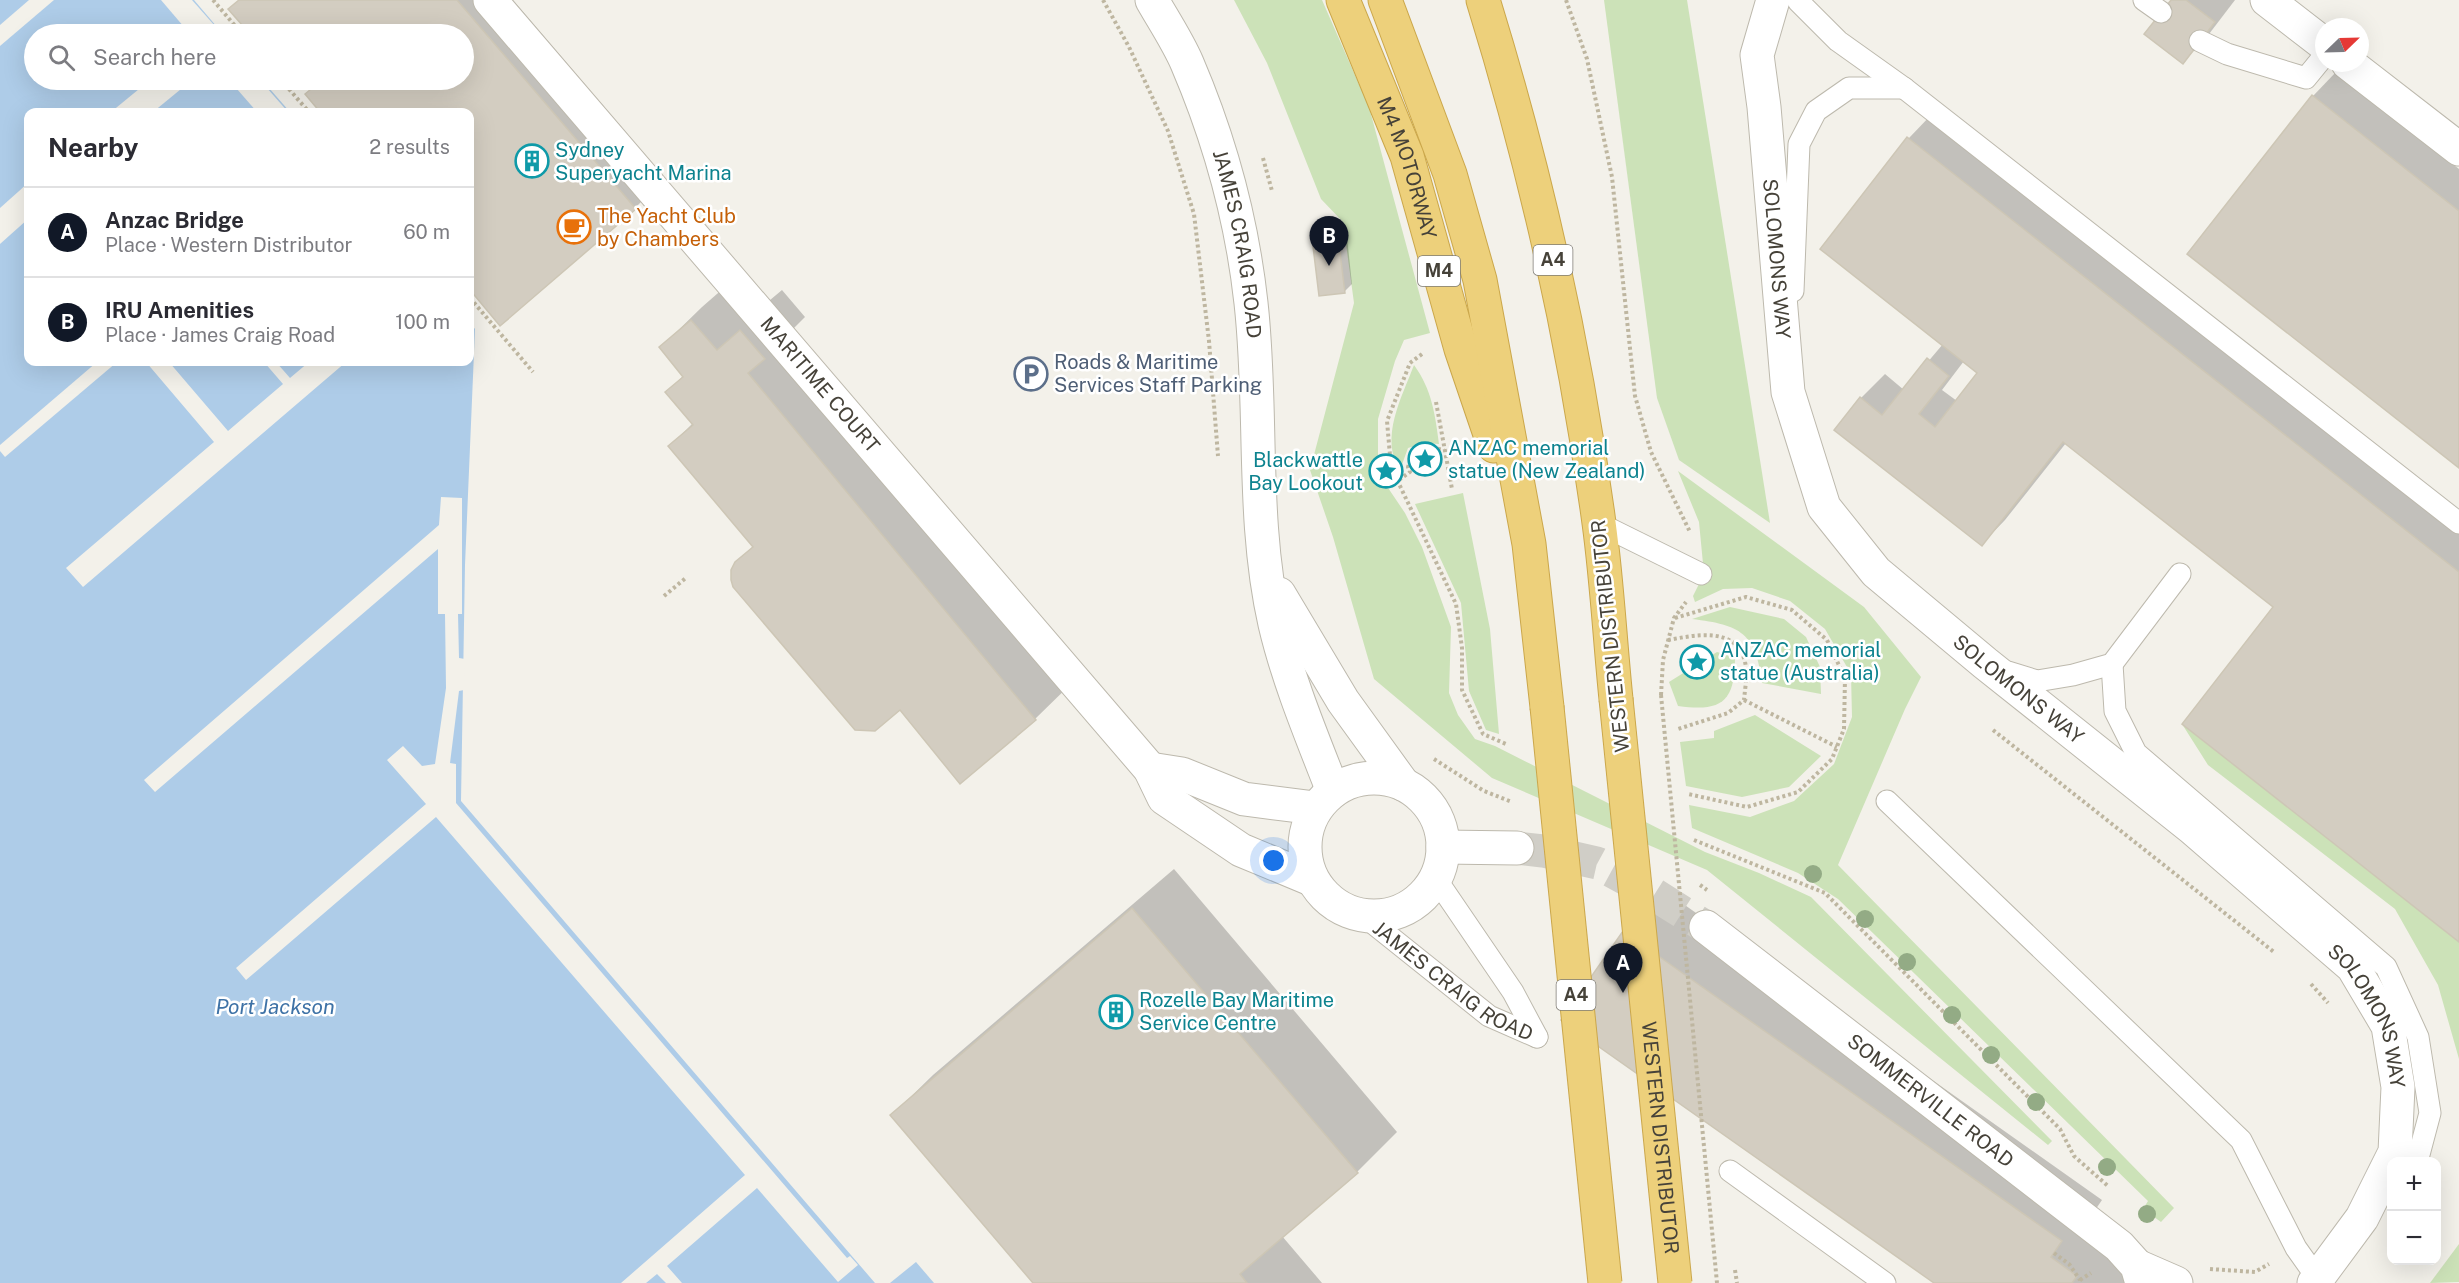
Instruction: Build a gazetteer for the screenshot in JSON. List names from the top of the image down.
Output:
{
  "streets": {
    "highway": [
      "M4 MOTORWAY",
      "A4",
      "M4",
      "WESTERN DISTRIBUTOR"
    ],
    "street": [
      "JAMES CRAIG ROAD",
      "SOLOMONS WAY",
      "MARITIME COURT",
      "SOMMERVILLE ROAD"
    ]
  },
  "crossings": [
    ["M4 MOTORWAY", "A4"],
    ["JAMES CRAIG ROAD", "MARITIME COURT"]
  ],
  "water": ["Port Jackson"],
  "places": {
    "building": ["Sydney Superyacht Marina", "Rozelle Bay Maritime Service Centre"],
    "cafe": ["The Yacht Club by Chambers"],
    "parking": ["Roads & Maritime Services Staff Parking"],
    "place": ["ANZAC memorial statue (New Zealand)", "Blackwattle Bay Lookout", "ANZAC memorial statue (Australia)"]
  },
  "north": "top right",
  "page": {
    "search": "Search here",
    "heading": ["Nearby", "2 results"],
    "list": [
      {
        "mark": "A",
        "name": "Anzac Bridge",
        "note": "Place · Western Distributor",
        "value": "60 m"
      },
      {
        "mark": "B",
        "name": "IRU Amenities",
        "note": "Place · James Craig Road",
        "value": "100 m"
      }
    ],
    "pins": ["B", "A"],
    "map_buttons": ["+", "−"]
  }
}
